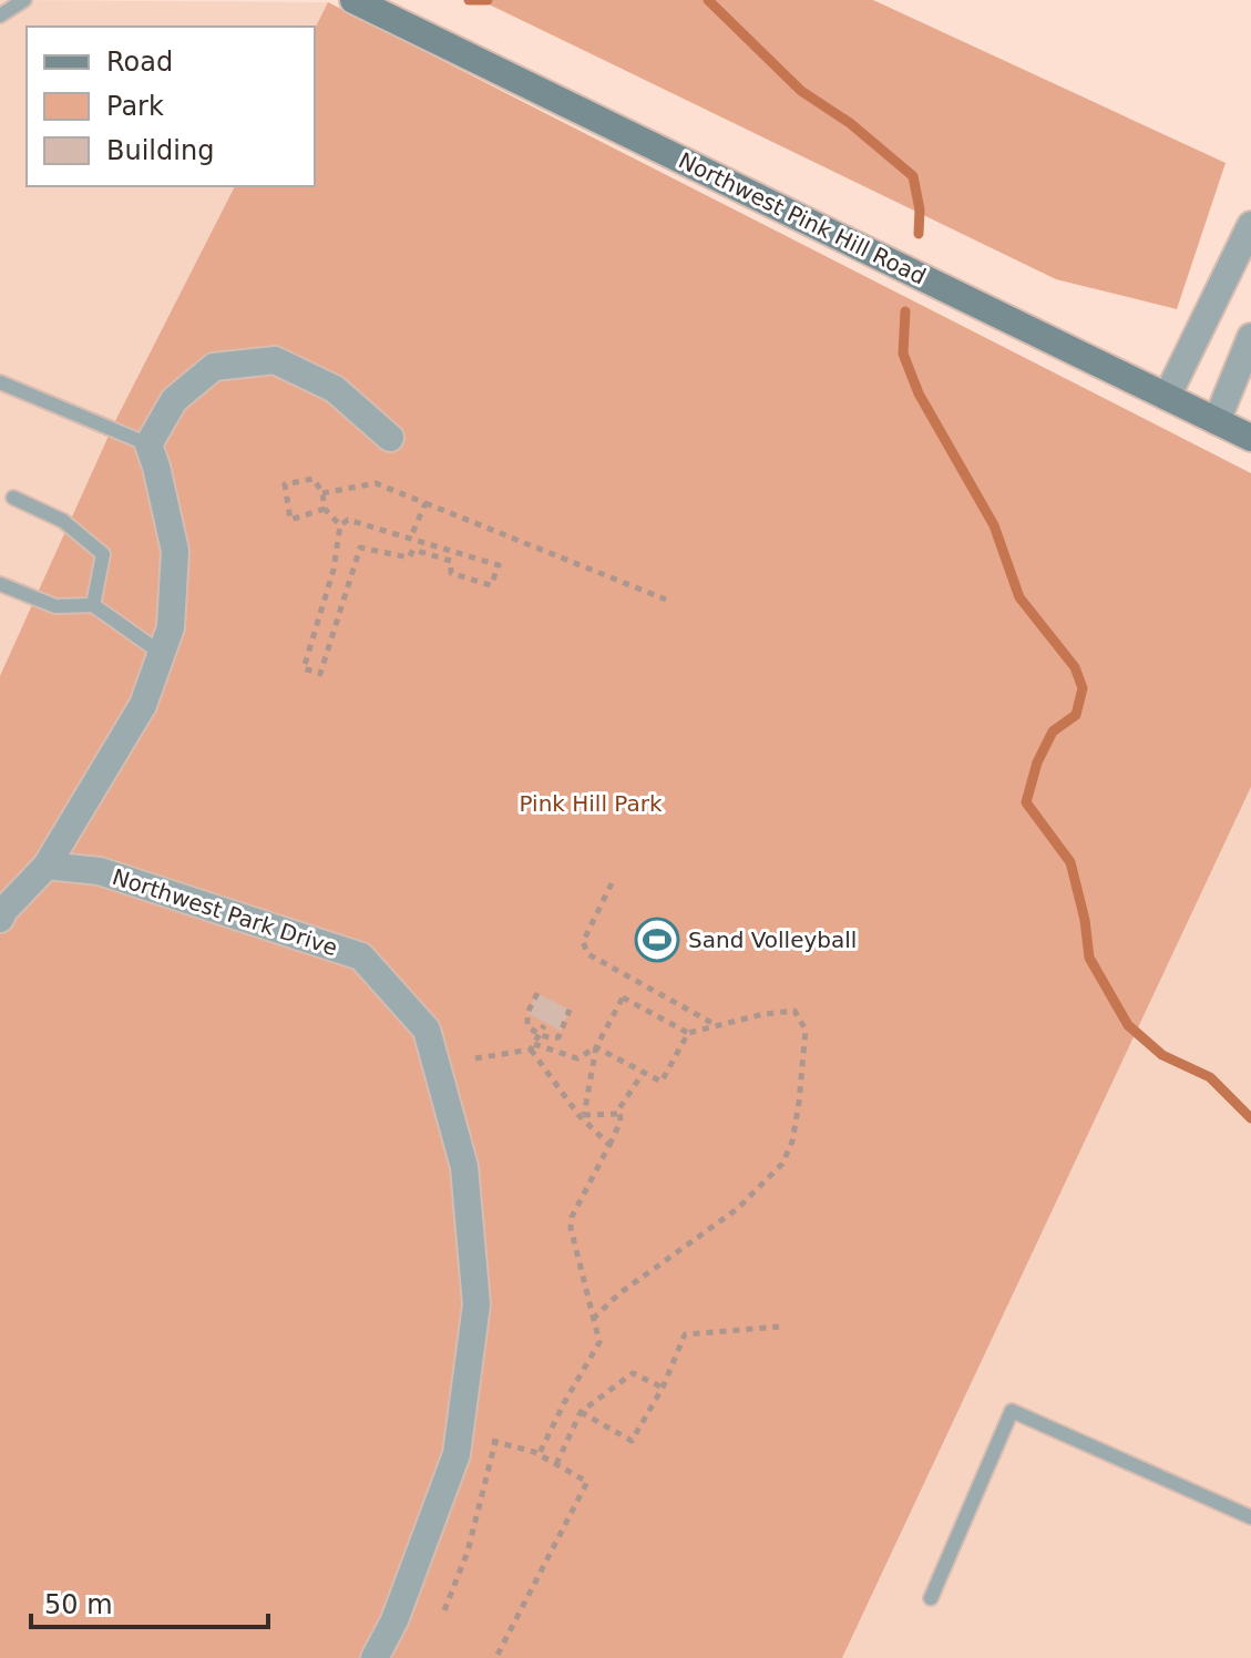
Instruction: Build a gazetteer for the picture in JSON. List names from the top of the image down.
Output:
{
  "streets": {
    "main road": ["Northwest Pink Hill Road"],
    "street": ["Northwest Park Drive"]
  },
  "parks": ["Pink Hill Park"],
  "places": {
    "sports": ["Sand Volleyball"]
  },
  "legend": ["Road", "Park", "Building"],
  "scale_bar": "50 m"
}
